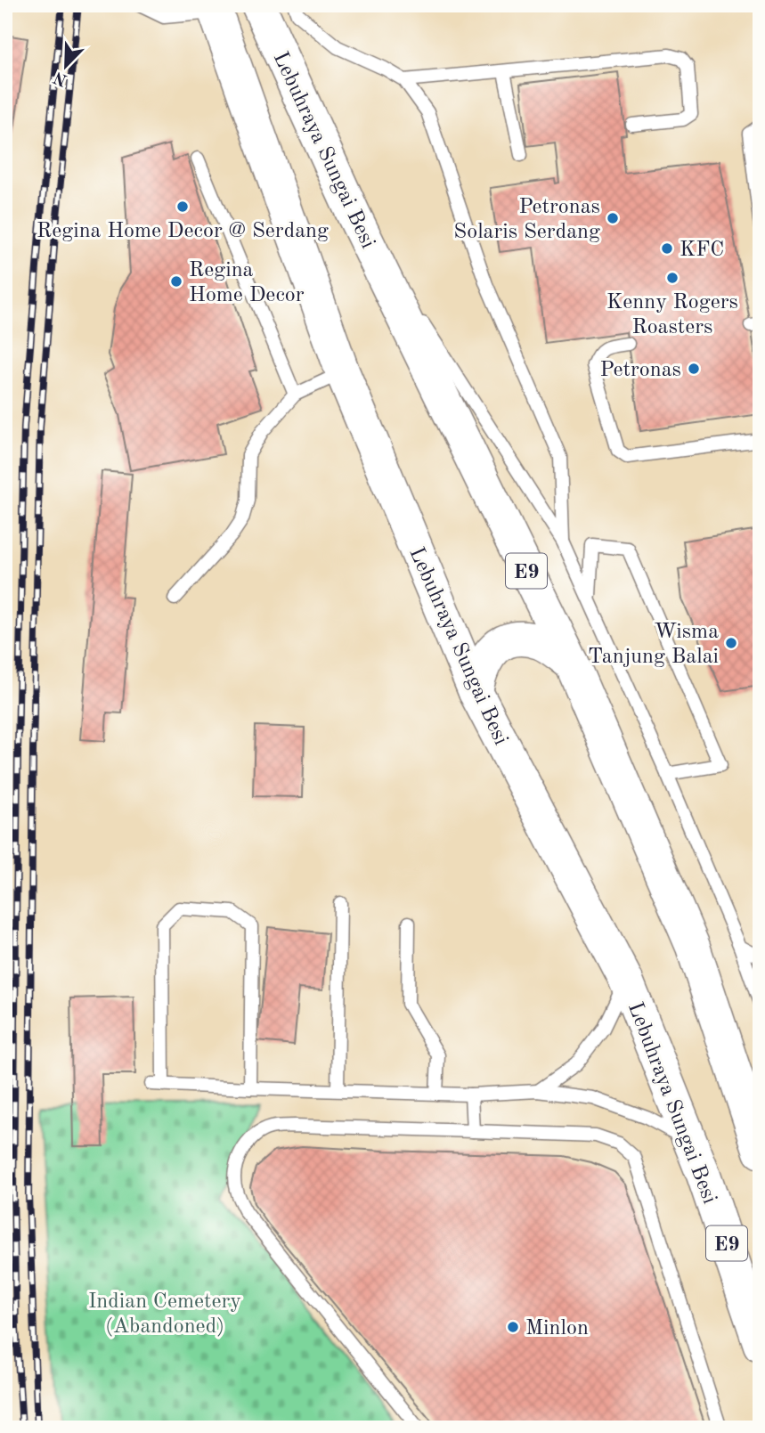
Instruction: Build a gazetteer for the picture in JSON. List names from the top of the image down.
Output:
{
  "streets": {
    "highway": ["Lebuhraya Sungai Besi", "E9"]
  },
  "parks": ["Indian Cemetery (Abandoned)"],
  "places": [
    "Regina Home Decor @ Serdang",
    "Petronas Solaris Serdang",
    "KFC",
    "Kenny Rogers Roasters",
    "Regina Home Decor",
    "Petronas",
    "Wisma Tanjung Balai",
    "Minlon"
  ],
  "north": "bottom left"
}
